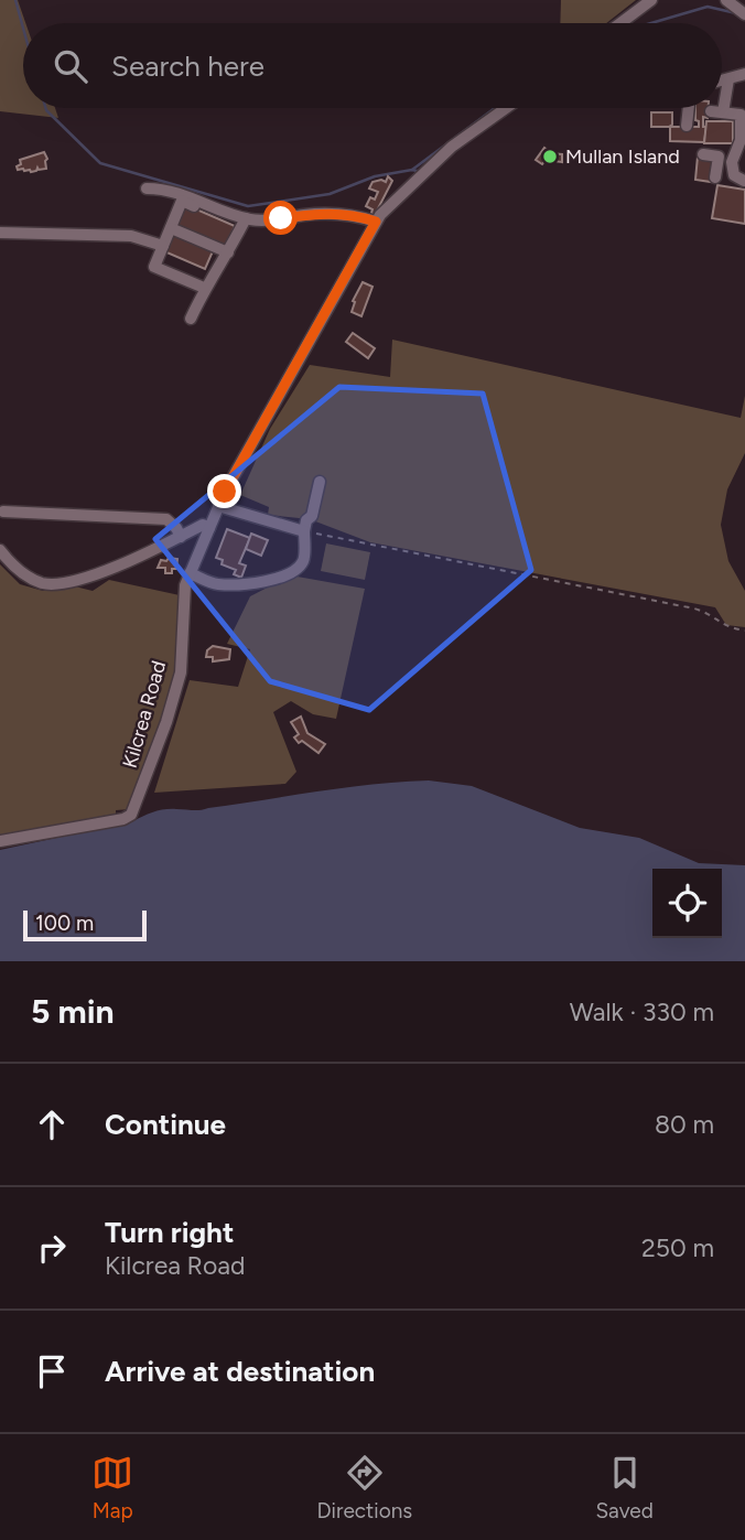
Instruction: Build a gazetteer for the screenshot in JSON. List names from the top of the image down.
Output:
{
  "streets": {
    "street": ["Kilcrea Road"]
  },
  "places": ["Mullan Island"],
  "scale_bar": "100 m",
  "page": {
    "search": "Search here",
    "scale": "100 m",
    "heading": ["5 min", "Walk · 330 m"],
    "list": [
      ["Continue", "80 m"],
      ["Turn right", "Kilcrea Road", "250 m"],
      "Arrive at destination"
    ],
    "nav": ["Map", "Directions", "Saved"]
  }
}
